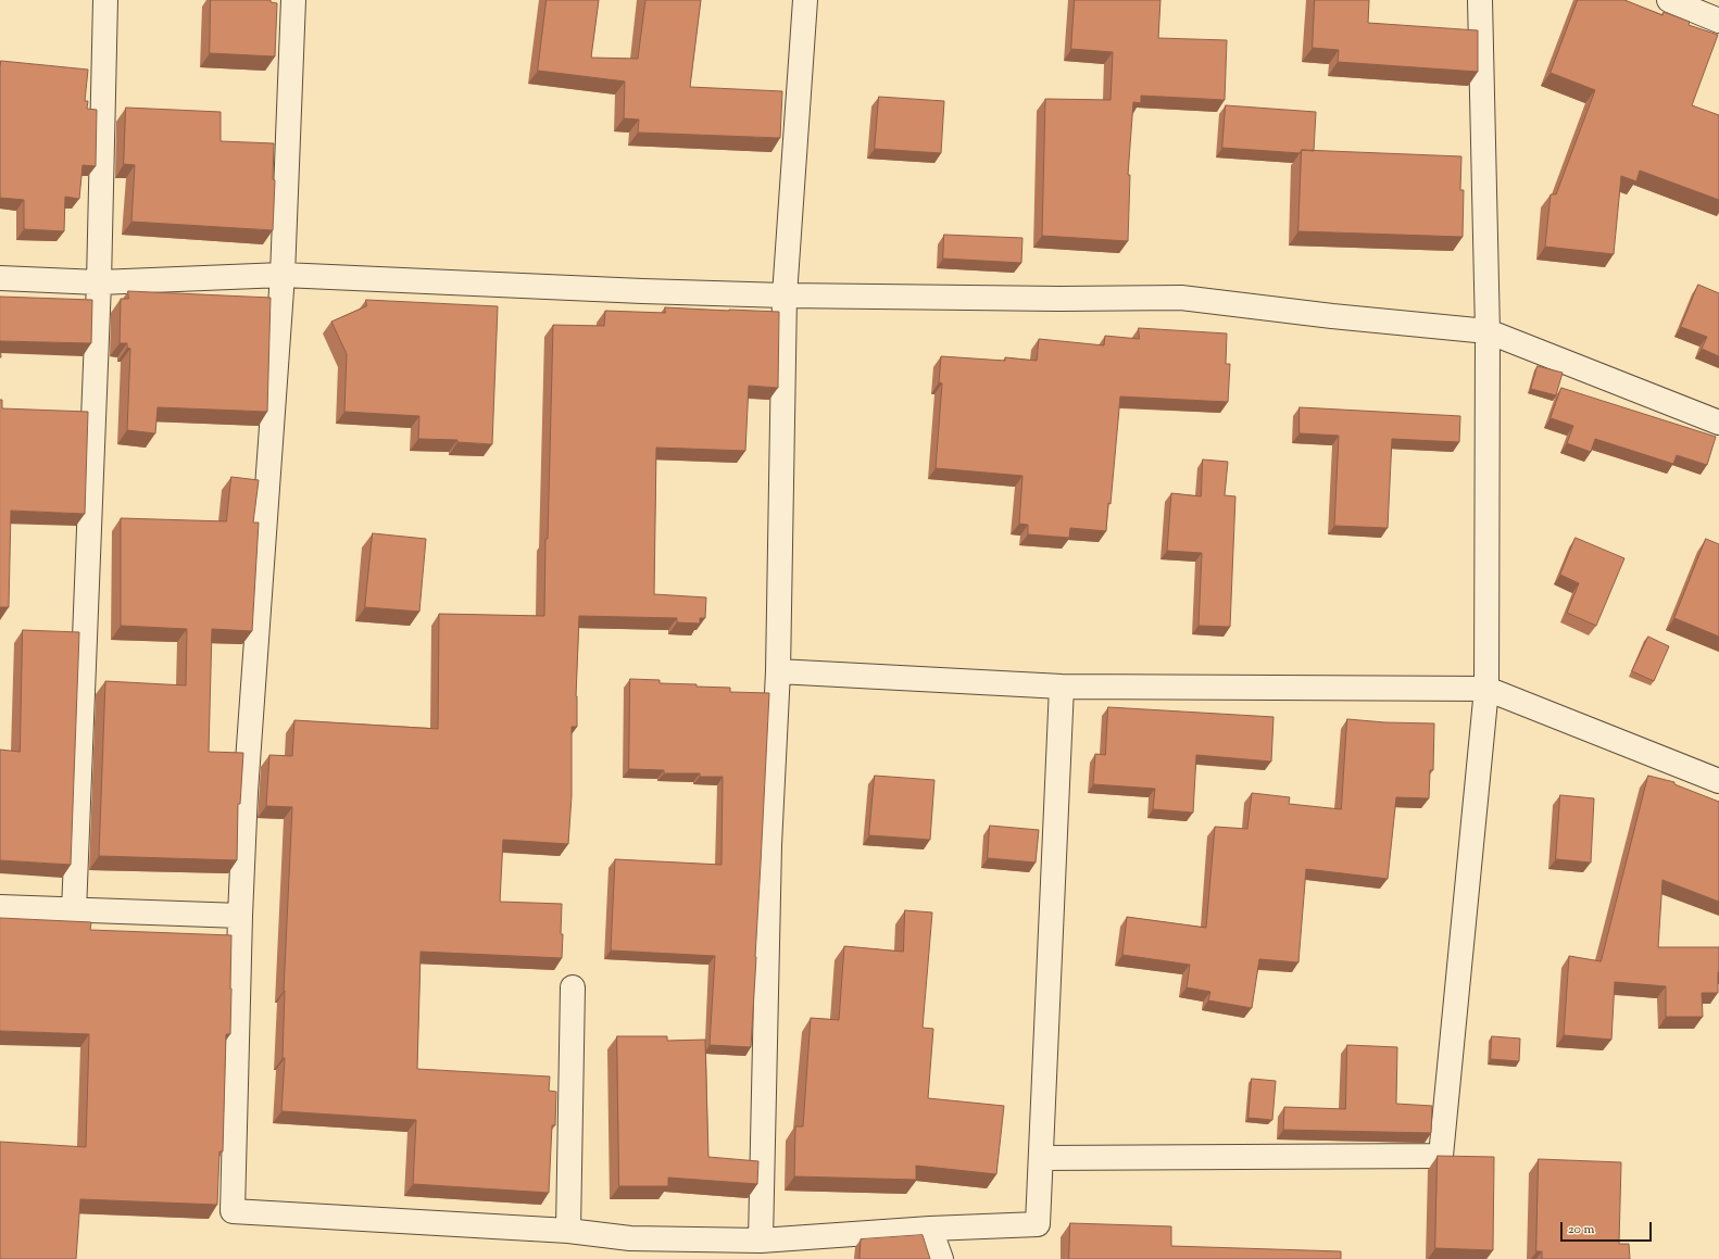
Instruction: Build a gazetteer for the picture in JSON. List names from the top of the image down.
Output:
{
  "scale_bar": "20 m"
}
